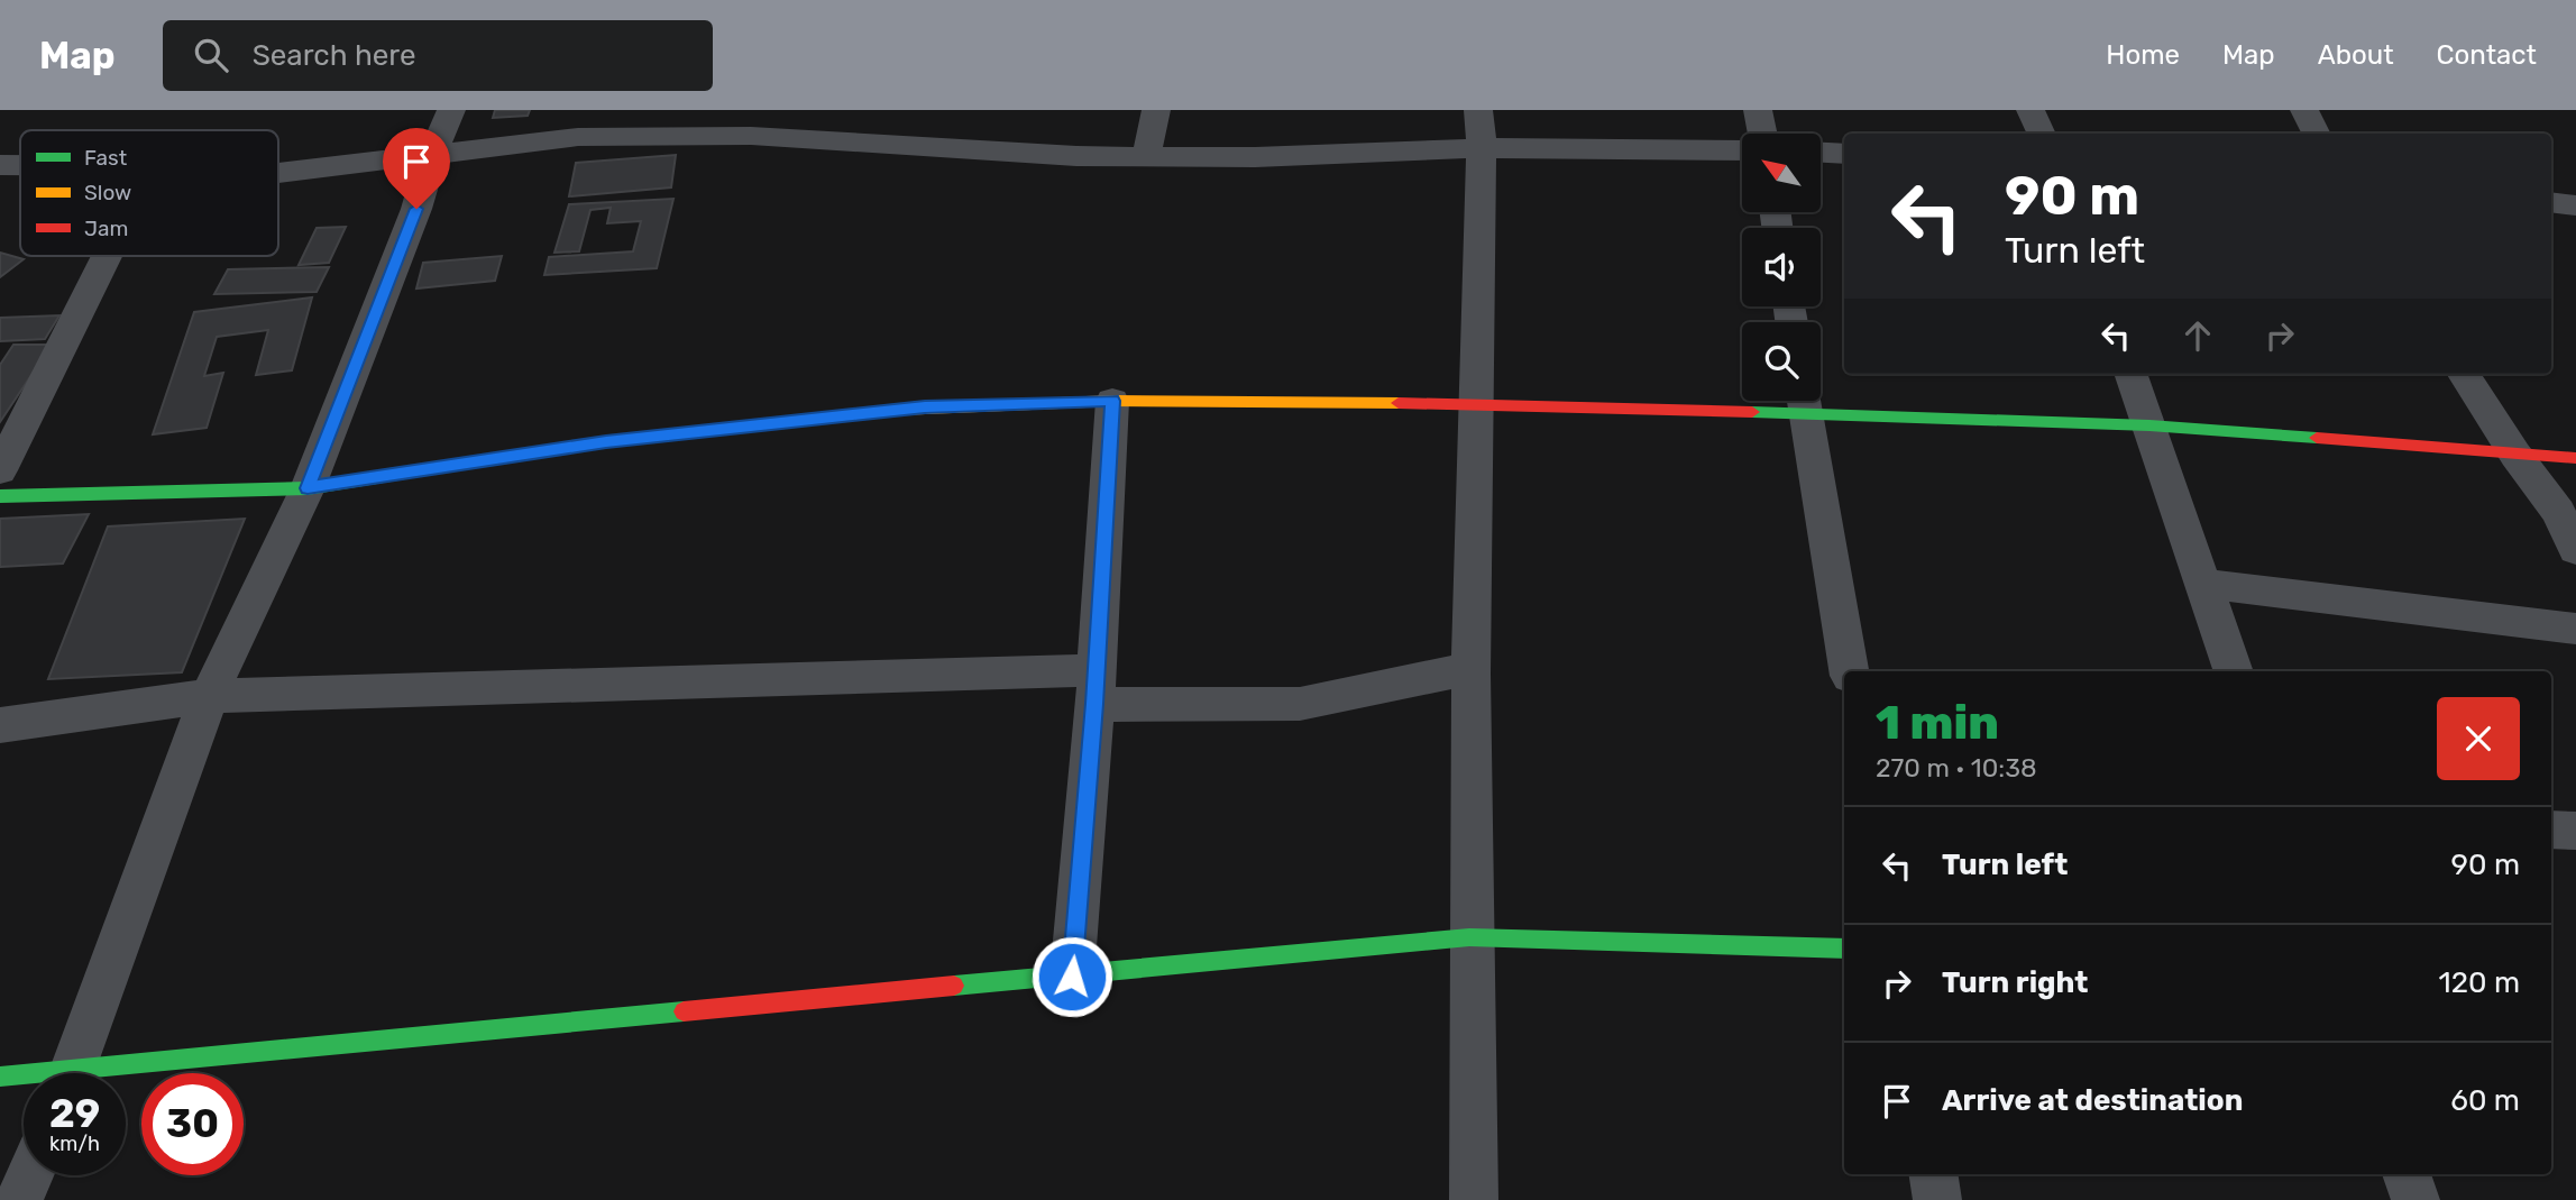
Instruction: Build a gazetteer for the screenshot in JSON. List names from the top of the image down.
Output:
{
  "legend": ["Fast", "Slow", "Jam"],
  "north": "top left",
  "page": {
    "header": "Map",
    "search": "Search here",
    "nav": [
      "Home",
      "Map",
      "About",
      "Contact"
    ],
    "turn": ["90 m", "Turn left"],
    "heading": ["1 min", "270 m · 10:38"],
    "list": [
      {
        "name": "Turn left",
        "value": "90 m"
      },
      {
        "name": "Turn right",
        "value": "120 m"
      },
      {
        "name": "Arrive at destination",
        "value": "60 m"
      }
    ],
    "speed": "29 km/h",
    "limit": "30"
  }
}
